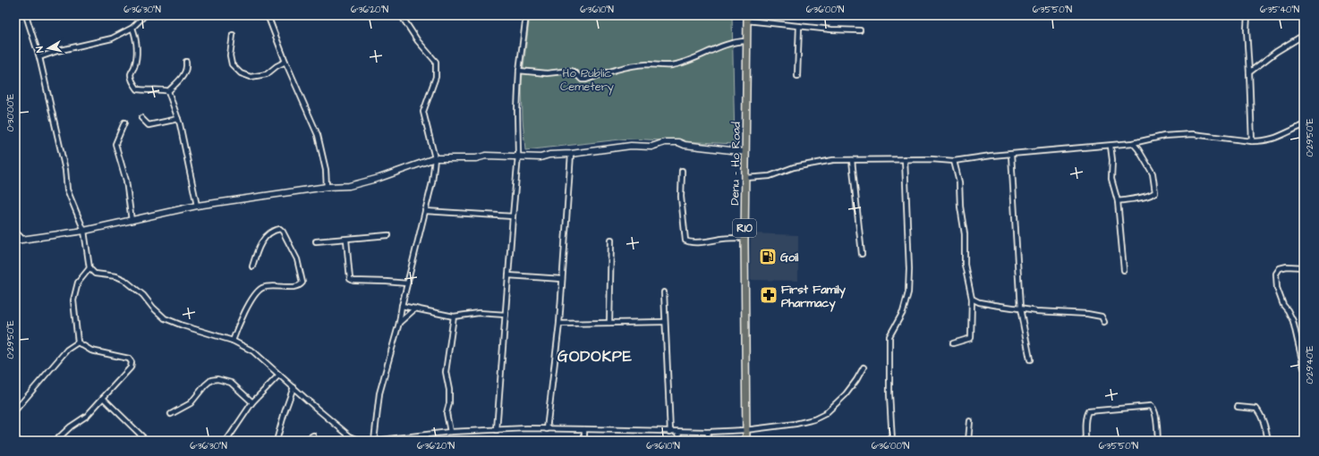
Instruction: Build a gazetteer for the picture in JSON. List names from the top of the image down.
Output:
{
  "streets": {
    "main road": ["Denu - Ho Road", "R10"]
  },
  "districts": ["GODOKPE"],
  "parks": ["Ho Public Cemetery"],
  "places": {
    "fuel station": ["Goil"],
    "pharmacy": ["First Family Pharmacy"]
  },
  "north": "left",
  "coordinates": [
    "6°36'30\"N",
    "6°36'20\"N",
    "6°36'10\"N",
    "6°36'00\"N",
    "6°35'50\"N",
    "6°35'40\"N",
    "0°30'00\"E",
    "0°29'50\"E",
    "0°29'40\"E"
  ]
}
